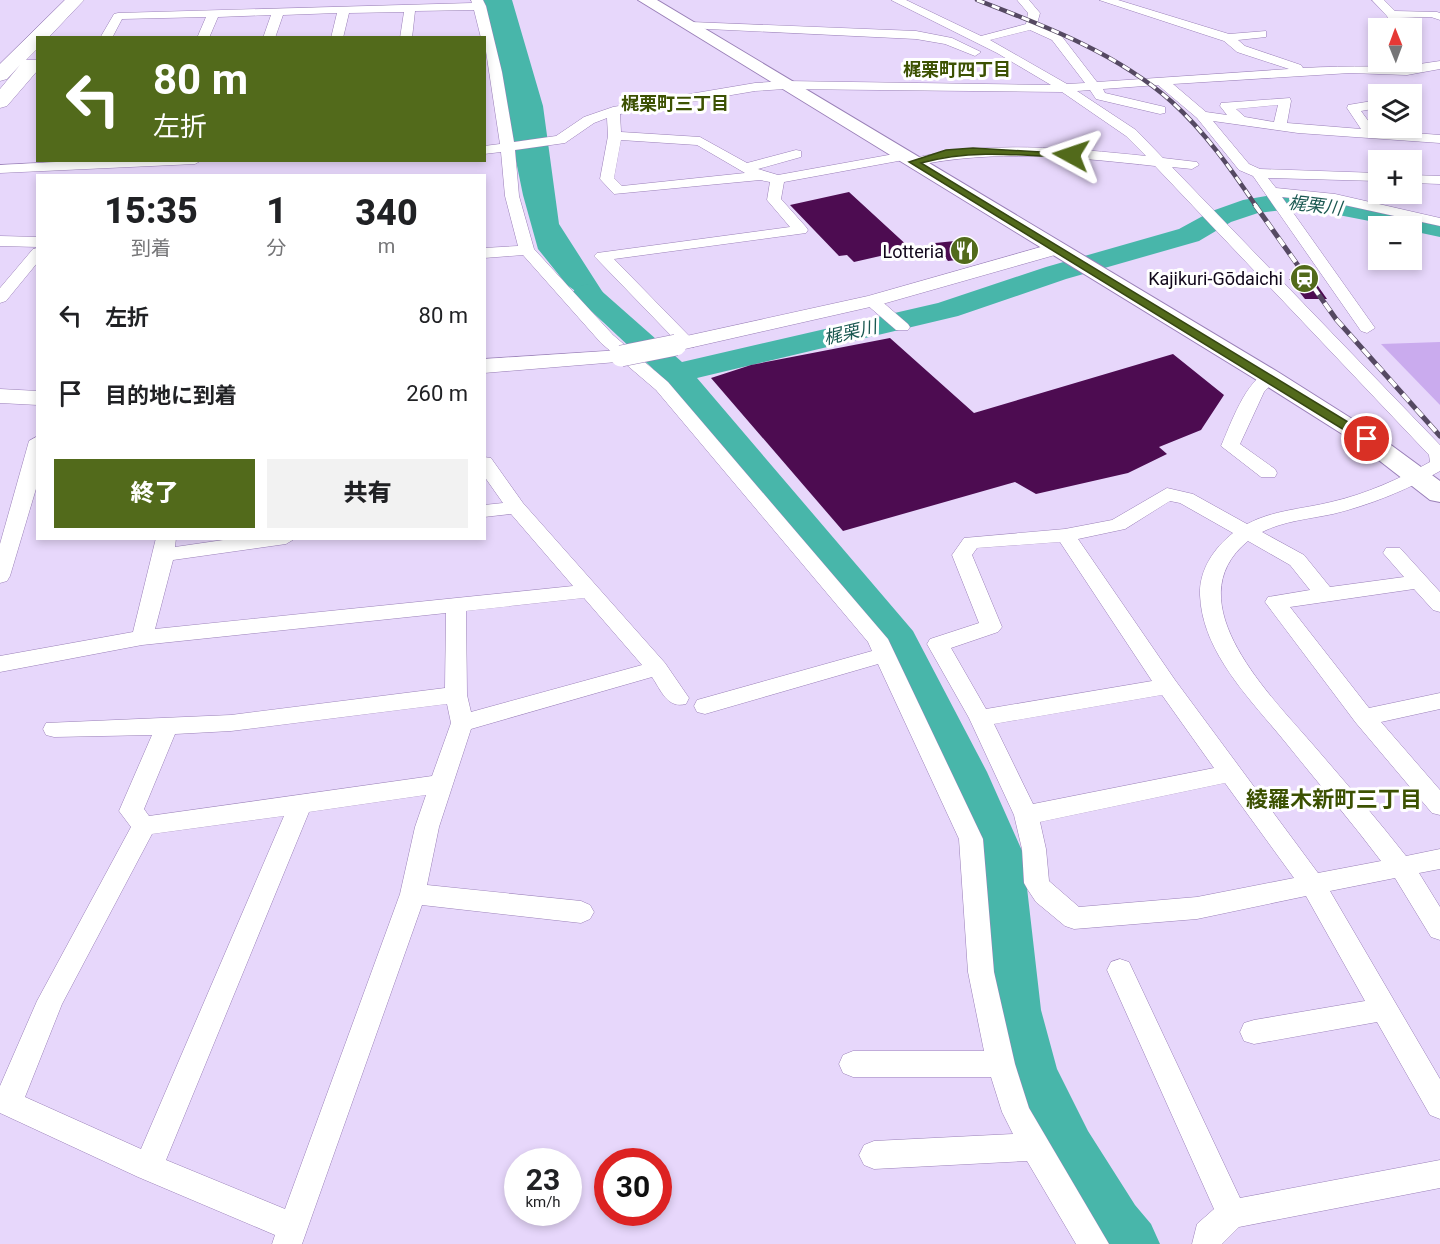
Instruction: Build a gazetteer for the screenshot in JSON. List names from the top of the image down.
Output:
{
  "districts": ["梶栗町四丁目", "梶栗町三丁目", "綾羅木新町三丁目"],
  "water": ["梶栗川"],
  "places": {
    "restaurant": ["Lotteria"],
    "station": ["Kajikuri-Gōdaichi"]
  },
  "north": "top",
  "page": {
    "map_buttons": ["+", "−"],
    "turn": ["80 m", "左折"],
    "eta": [
      "15:35",
      "到着",
      "1",
      "分",
      "340",
      "m"
    ],
    "list": [
      {
        "name": "左折",
        "value": "80 m"
      },
      {
        "name": "目的地に到着",
        "value": "260 m"
      }
    ],
    "buttons": ["終了", "共有"],
    "speed": "23 km/h",
    "limit": "30"
  }
}
